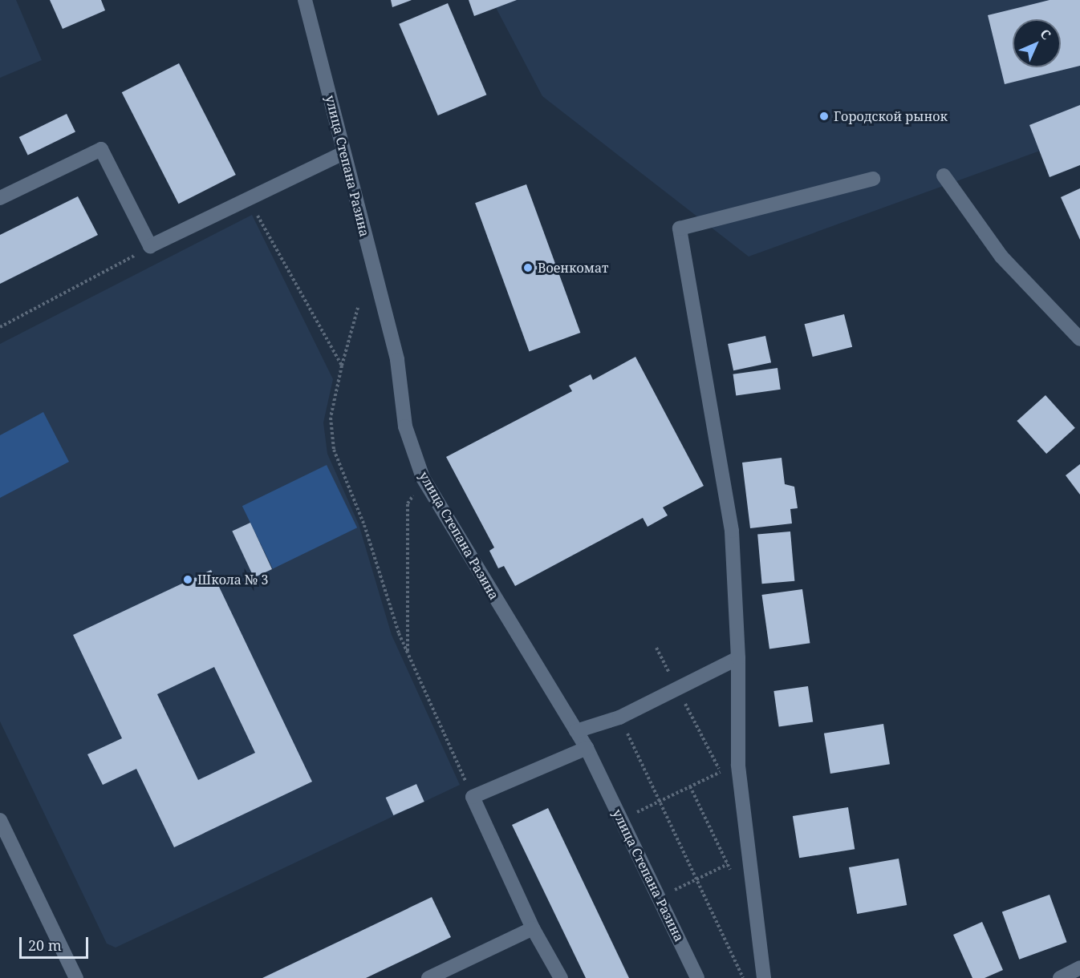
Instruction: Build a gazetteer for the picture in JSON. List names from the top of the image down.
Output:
{
  "streets": {
    "street": ["улица Степана Разина"]
  },
  "places": ["Городской рынок", "Военкомат", "Школа № 3"],
  "scale_bar": "20 m",
  "north": "top right"
}
